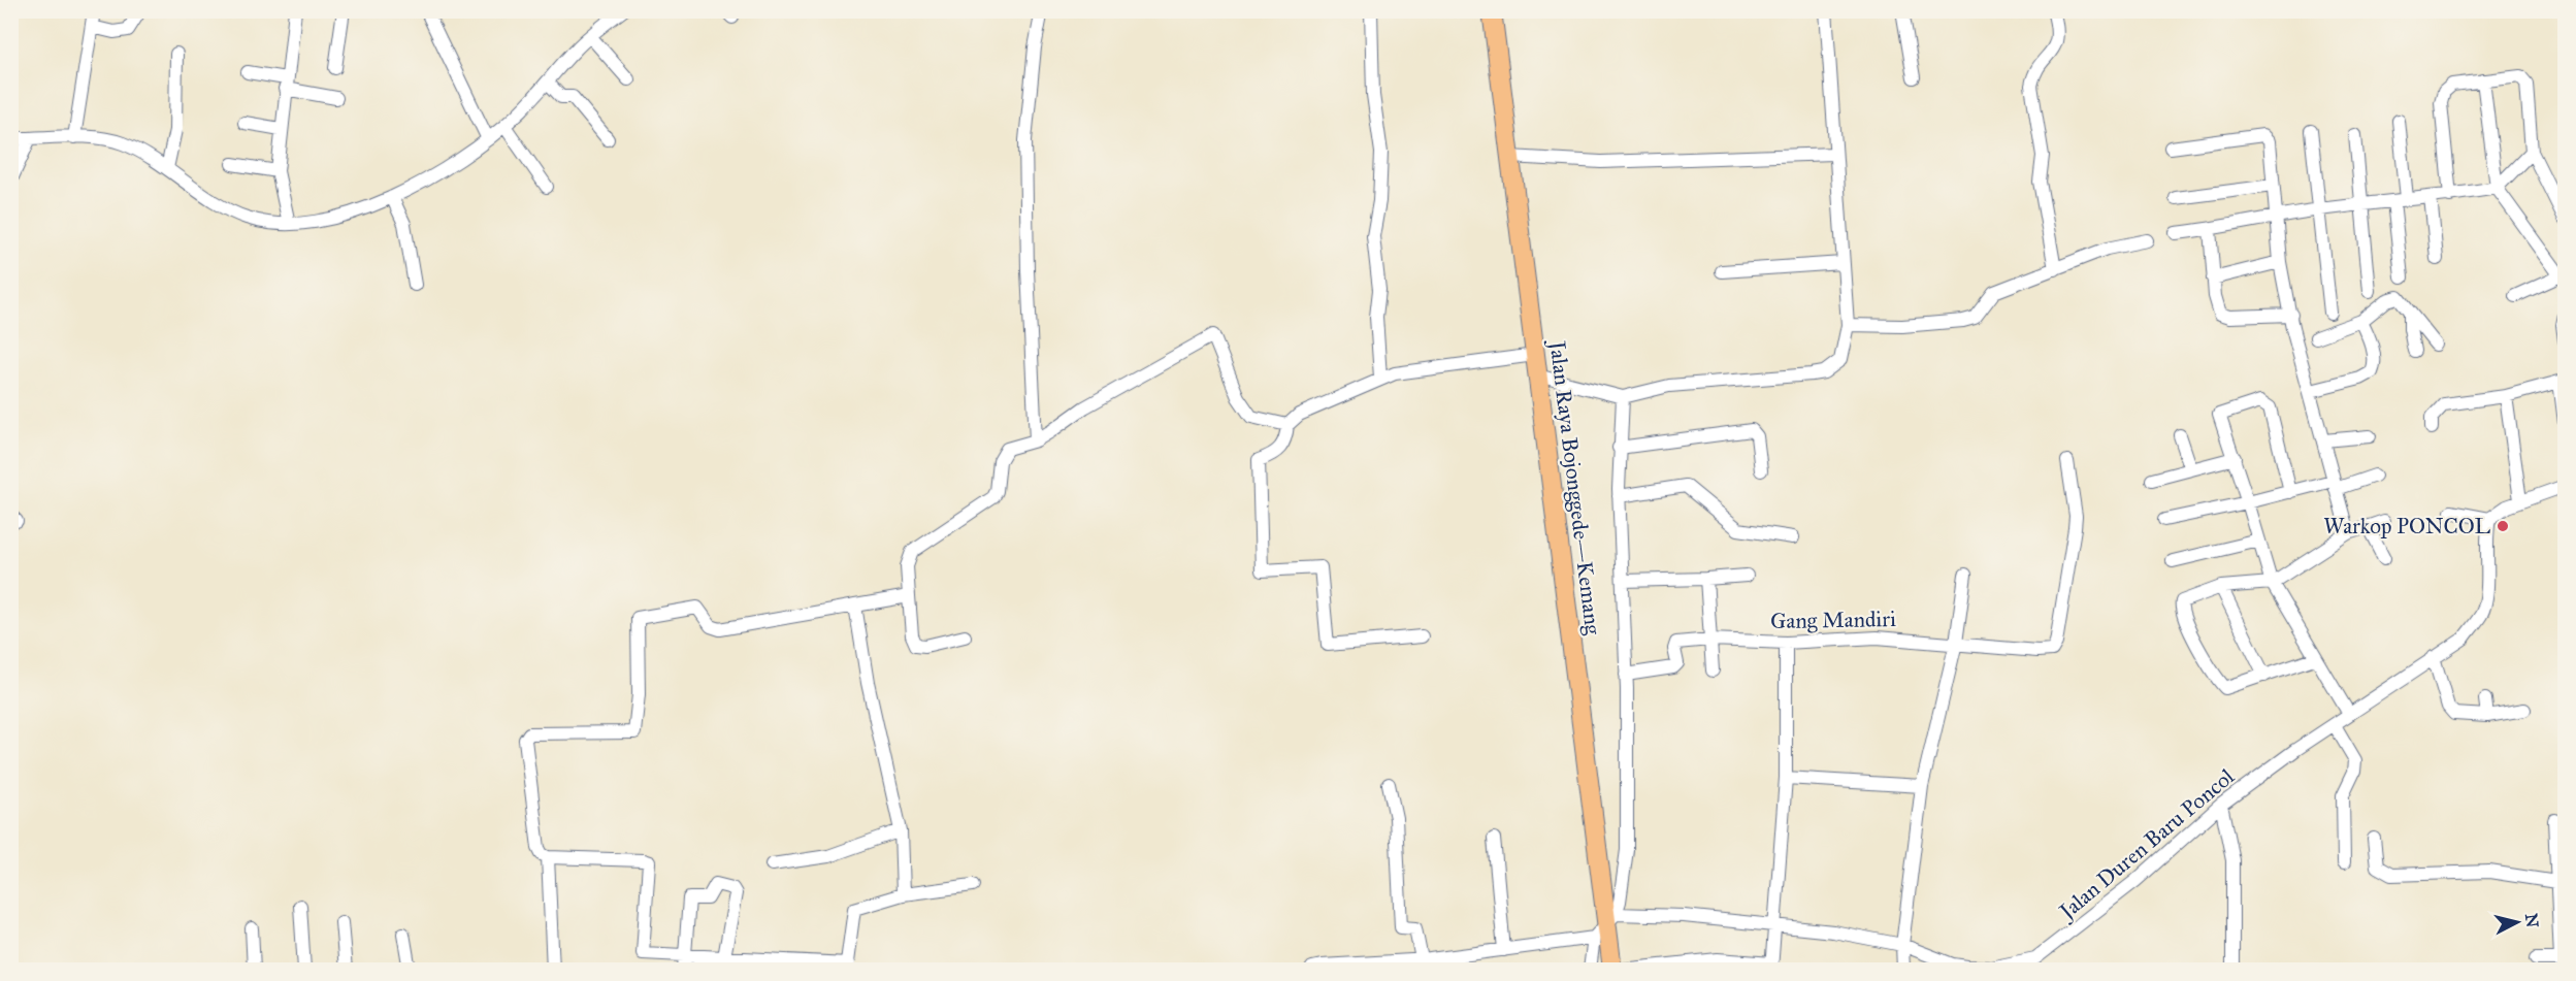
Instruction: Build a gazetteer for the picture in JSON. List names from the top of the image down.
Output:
{
  "streets": {
    "highway": ["Jalan Raya Bojonggede—Kemang"],
    "street": ["Gang Mandiri", "Jalan Duren Baru Poncol"]
  },
  "crossings": [
    ["Jalan Raya Bojonggede—Kemang", "Jalan Duren Baru Poncol"]
  ],
  "places": ["Warkop PONCOL"],
  "north": "right"
}
